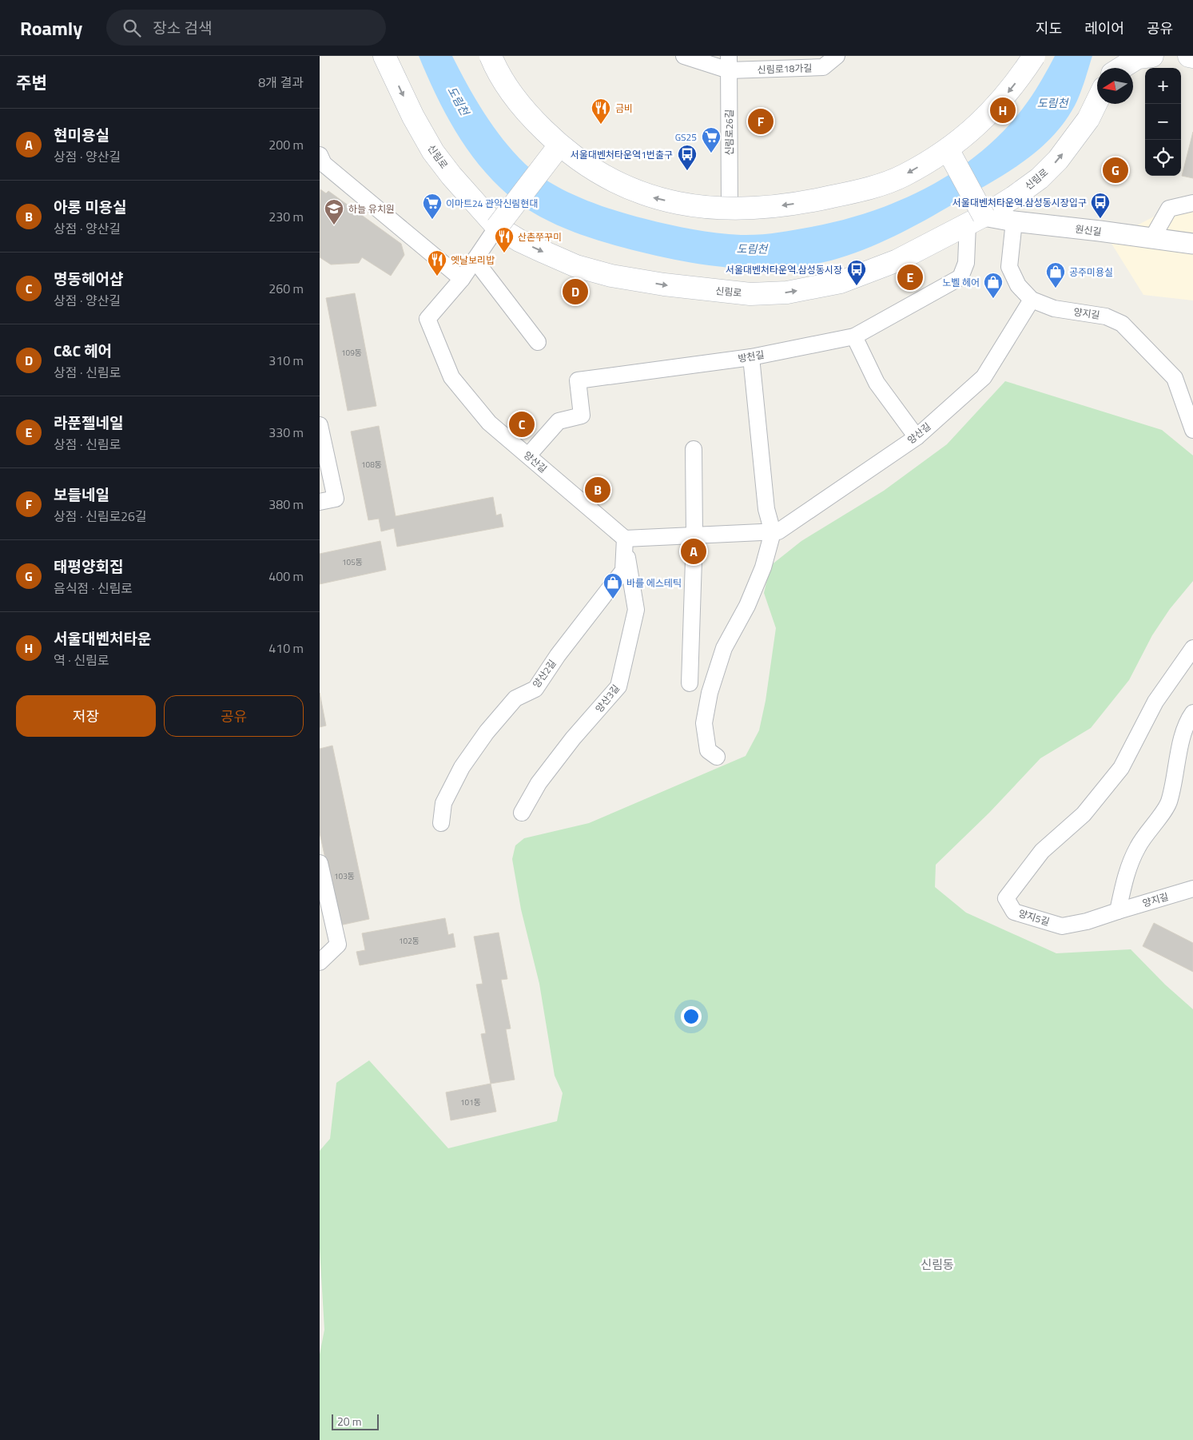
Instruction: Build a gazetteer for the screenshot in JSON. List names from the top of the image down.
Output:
{
  "streets": {
    "main road": ["신림로"],
    "street": [
      "신림로18가길",
      "신림로26길",
      "원신길",
      "양지길",
      "방천길",
      "양산길",
      "양산2길",
      "양산3길",
      "양지5길"
    ]
  },
  "crossings": [
    ["신림로18가길", "신림로26길"],
    ["신림로", "원신길"],
    ["신림로", "방천길"],
    ["신림로", "양산길"],
    ["원신길", "양지길"],
    ["원신길", "방천길"],
    ["양지길", "양산길"],
    ["양지길", "양지5길"],
    ["방천길", "양산길"],
    ["양산길", "양산2길"],
    ["양산길", "양산3길"],
    ["양산2길", "양산3길"]
  ],
  "districts": ["신림동"],
  "water": ["도림천"],
  "places": {
    "restaurant": ["금비", "산촌쭈꾸미", "옛날보리밥"],
    "supermarket": ["GS25", "이마트24 관악신림현대"],
    "bus stop": ["서울대벤처타운역1번출구", "서울대벤처타운역.삼성동시장입구", "서울대벤처타운역.삼성동시장"],
    "school or university": ["하늘 유치원"],
    "shop": ["공주미용실", "노벨 헤어", "바를 에스테틱"]
  },
  "house_numbers": [
    "109동",
    "108동",
    "105동",
    "103동",
    "102동",
    "101동"
  ],
  "scale_bar": "20 m",
  "north": "left",
  "page": {
    "header": "Roamly",
    "search": "장소 검색",
    "nav": ["지도", "레이어", "공유"],
    "heading": ["주변", "8개 결과"],
    "map_buttons": ["+", "−"],
    "pins": [
      "H",
      "F",
      "G",
      "E",
      "D",
      "C",
      "B",
      "A"
    ],
    "list": [
      {
        "mark": "A",
        "name": "현미용실",
        "note": "상점 · 양산길",
        "value": "200 m"
      },
      {
        "mark": "B",
        "name": "아롱 미용실",
        "note": "상점 · 양산길",
        "value": "230 m"
      },
      {
        "mark": "C",
        "name": "명동헤어샵",
        "note": "상점 · 양산길",
        "value": "260 m"
      },
      {
        "mark": "D",
        "name": "C&C 헤어",
        "note": "상점 · 신림로",
        "value": "310 m"
      },
      {
        "mark": "E",
        "name": "라푼젤네일",
        "note": "상점 · 신림로",
        "value": "330 m"
      },
      {
        "mark": "F",
        "name": "보들네일",
        "note": "상점 · 신림로26길",
        "value": "380 m"
      },
      {
        "mark": "G",
        "name": "태평양회집",
        "note": "음식점 · 신림로",
        "value": "400 m"
      },
      {
        "mark": "H",
        "name": "서울대벤처타운",
        "note": "역 · 신림로",
        "value": "410 m"
      }
    ],
    "buttons": ["저장", "공유"],
    "scale": "20 m"
  }
}
